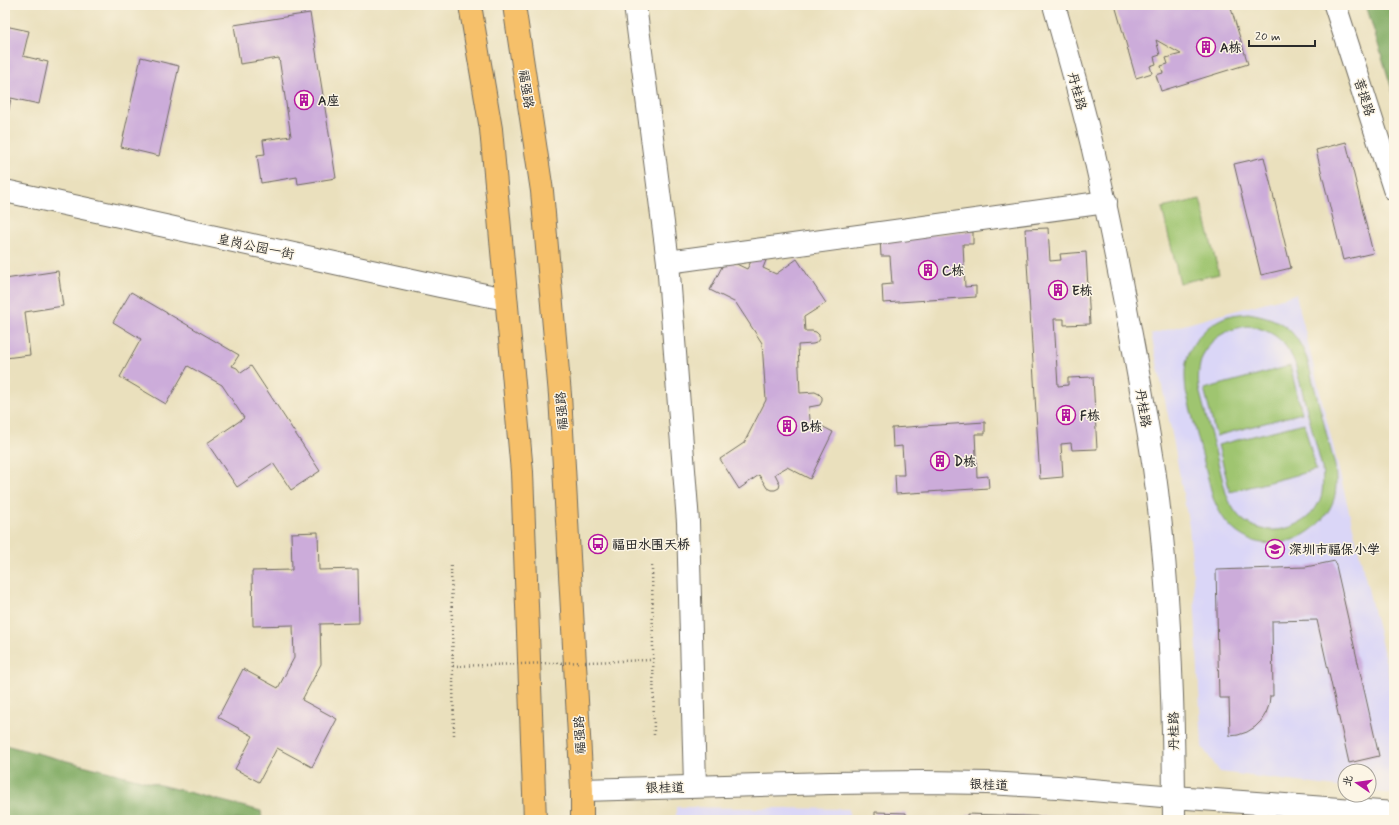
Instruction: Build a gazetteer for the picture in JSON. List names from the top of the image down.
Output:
{
  "streets": {
    "main road": ["福强路"],
    "street": [
      "丹桂路",
      "菩提路",
      "皇岗公园一街",
      "银桂道"
    ]
  },
  "crossings": [
    ["福强路", "银桂道"],
    ["丹桂路", "银桂道"]
  ],
  "places": {
    "building": [
      "A栋",
      "A座",
      "C栋",
      "E栋",
      "F栋",
      "B栋",
      "D栋"
    ],
    "bus stop": ["福田水围天桥"],
    "school or university": ["深圳市福保小学"]
  },
  "scale_bar": "20 m",
  "north": "left"
}
